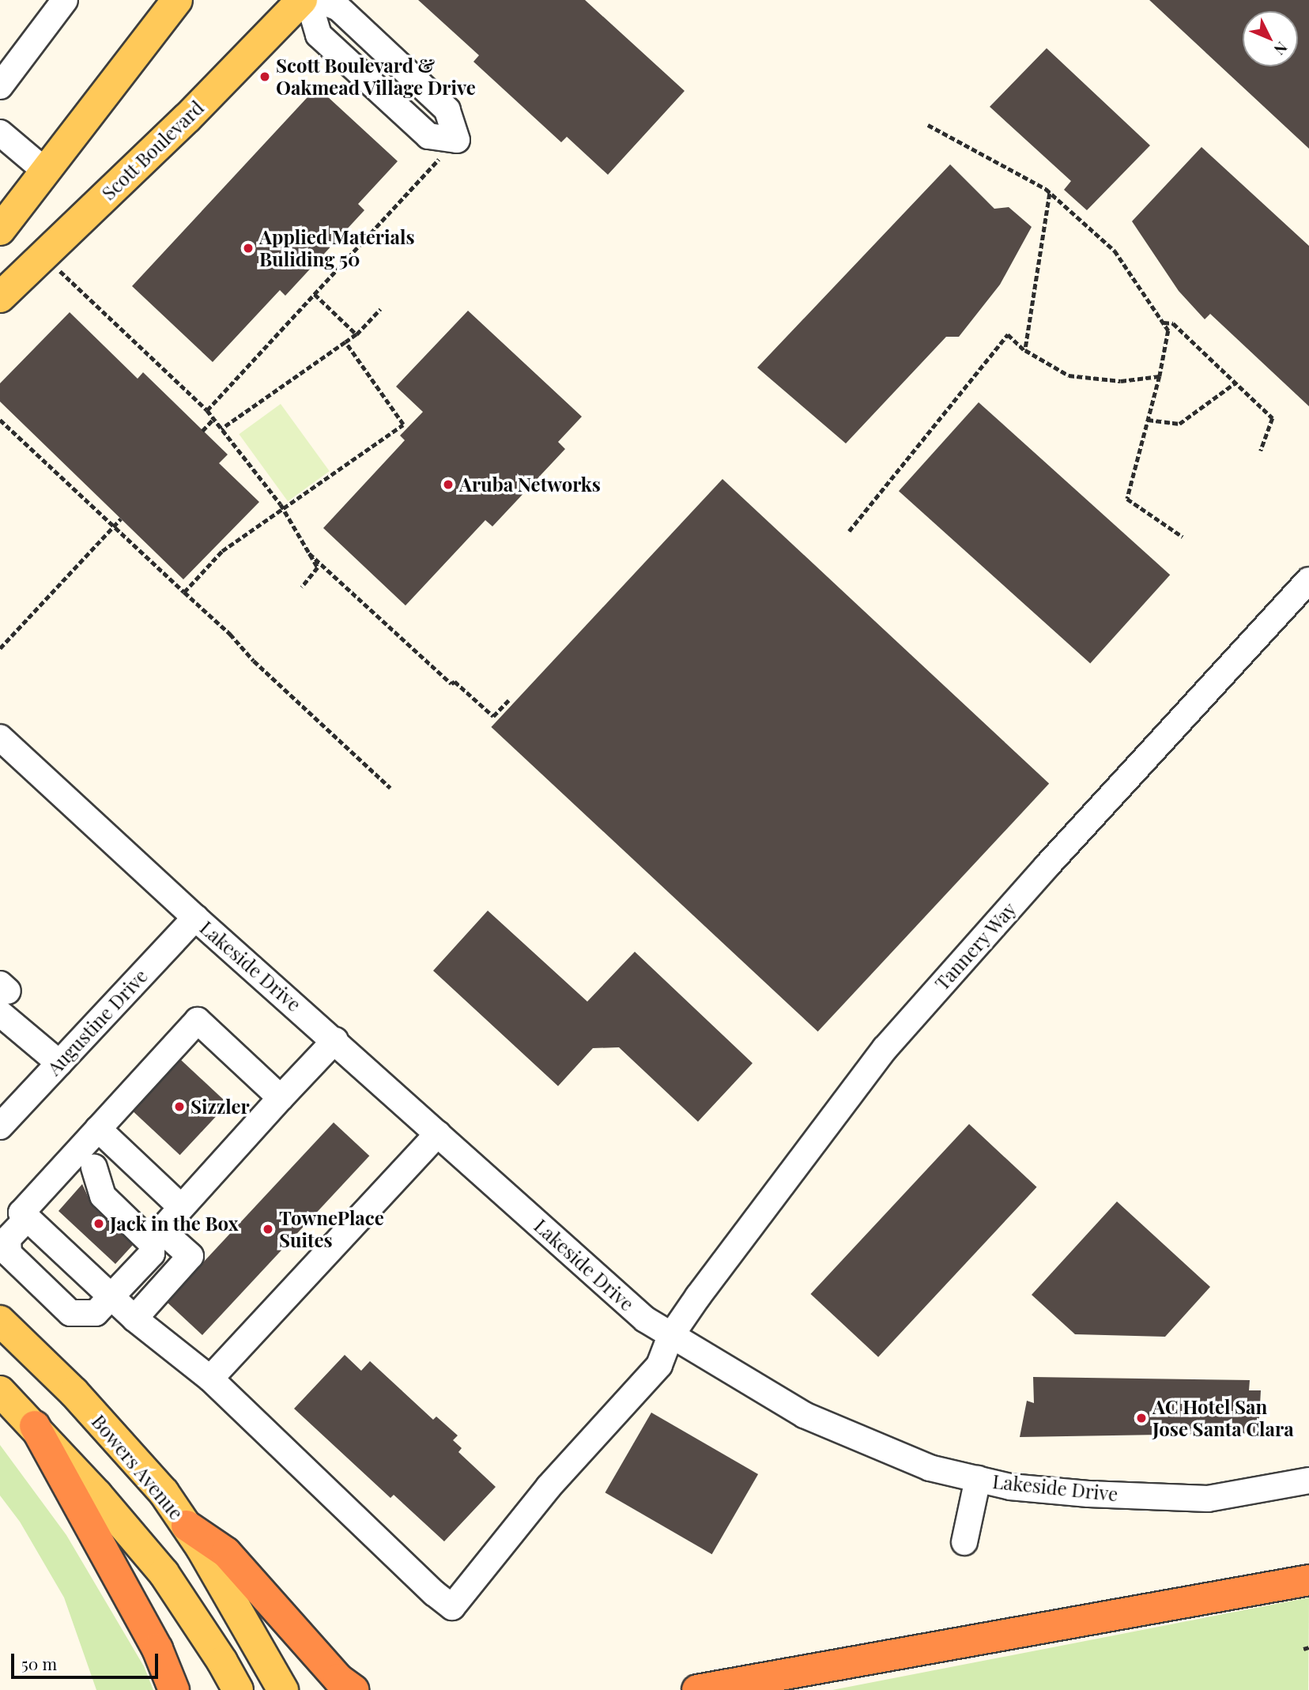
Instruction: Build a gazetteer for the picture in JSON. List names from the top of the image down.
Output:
{
  "streets": {
    "main road": ["Scott Boulevard", "Bowers Avenue"],
    "street": ["Tannery Way", "Lakeside Drive", "Augustine Drive"]
  },
  "crossings": [
    ["Tannery Way", "Lakeside Drive"],
    ["Lakeside Drive", "Augustine Drive"]
  ],
  "places": [
    "Scott Boulevard & Oakmead Village Drive",
    "Applied Materials Buliding 50",
    "Aruba Networks",
    "Sizzler",
    "Jack in the Box",
    "TownePlace Suites",
    "AC Hotel San Jose Santa Clara"
  ],
  "scale_bar": "50 m",
  "north": "bottom right"
}
